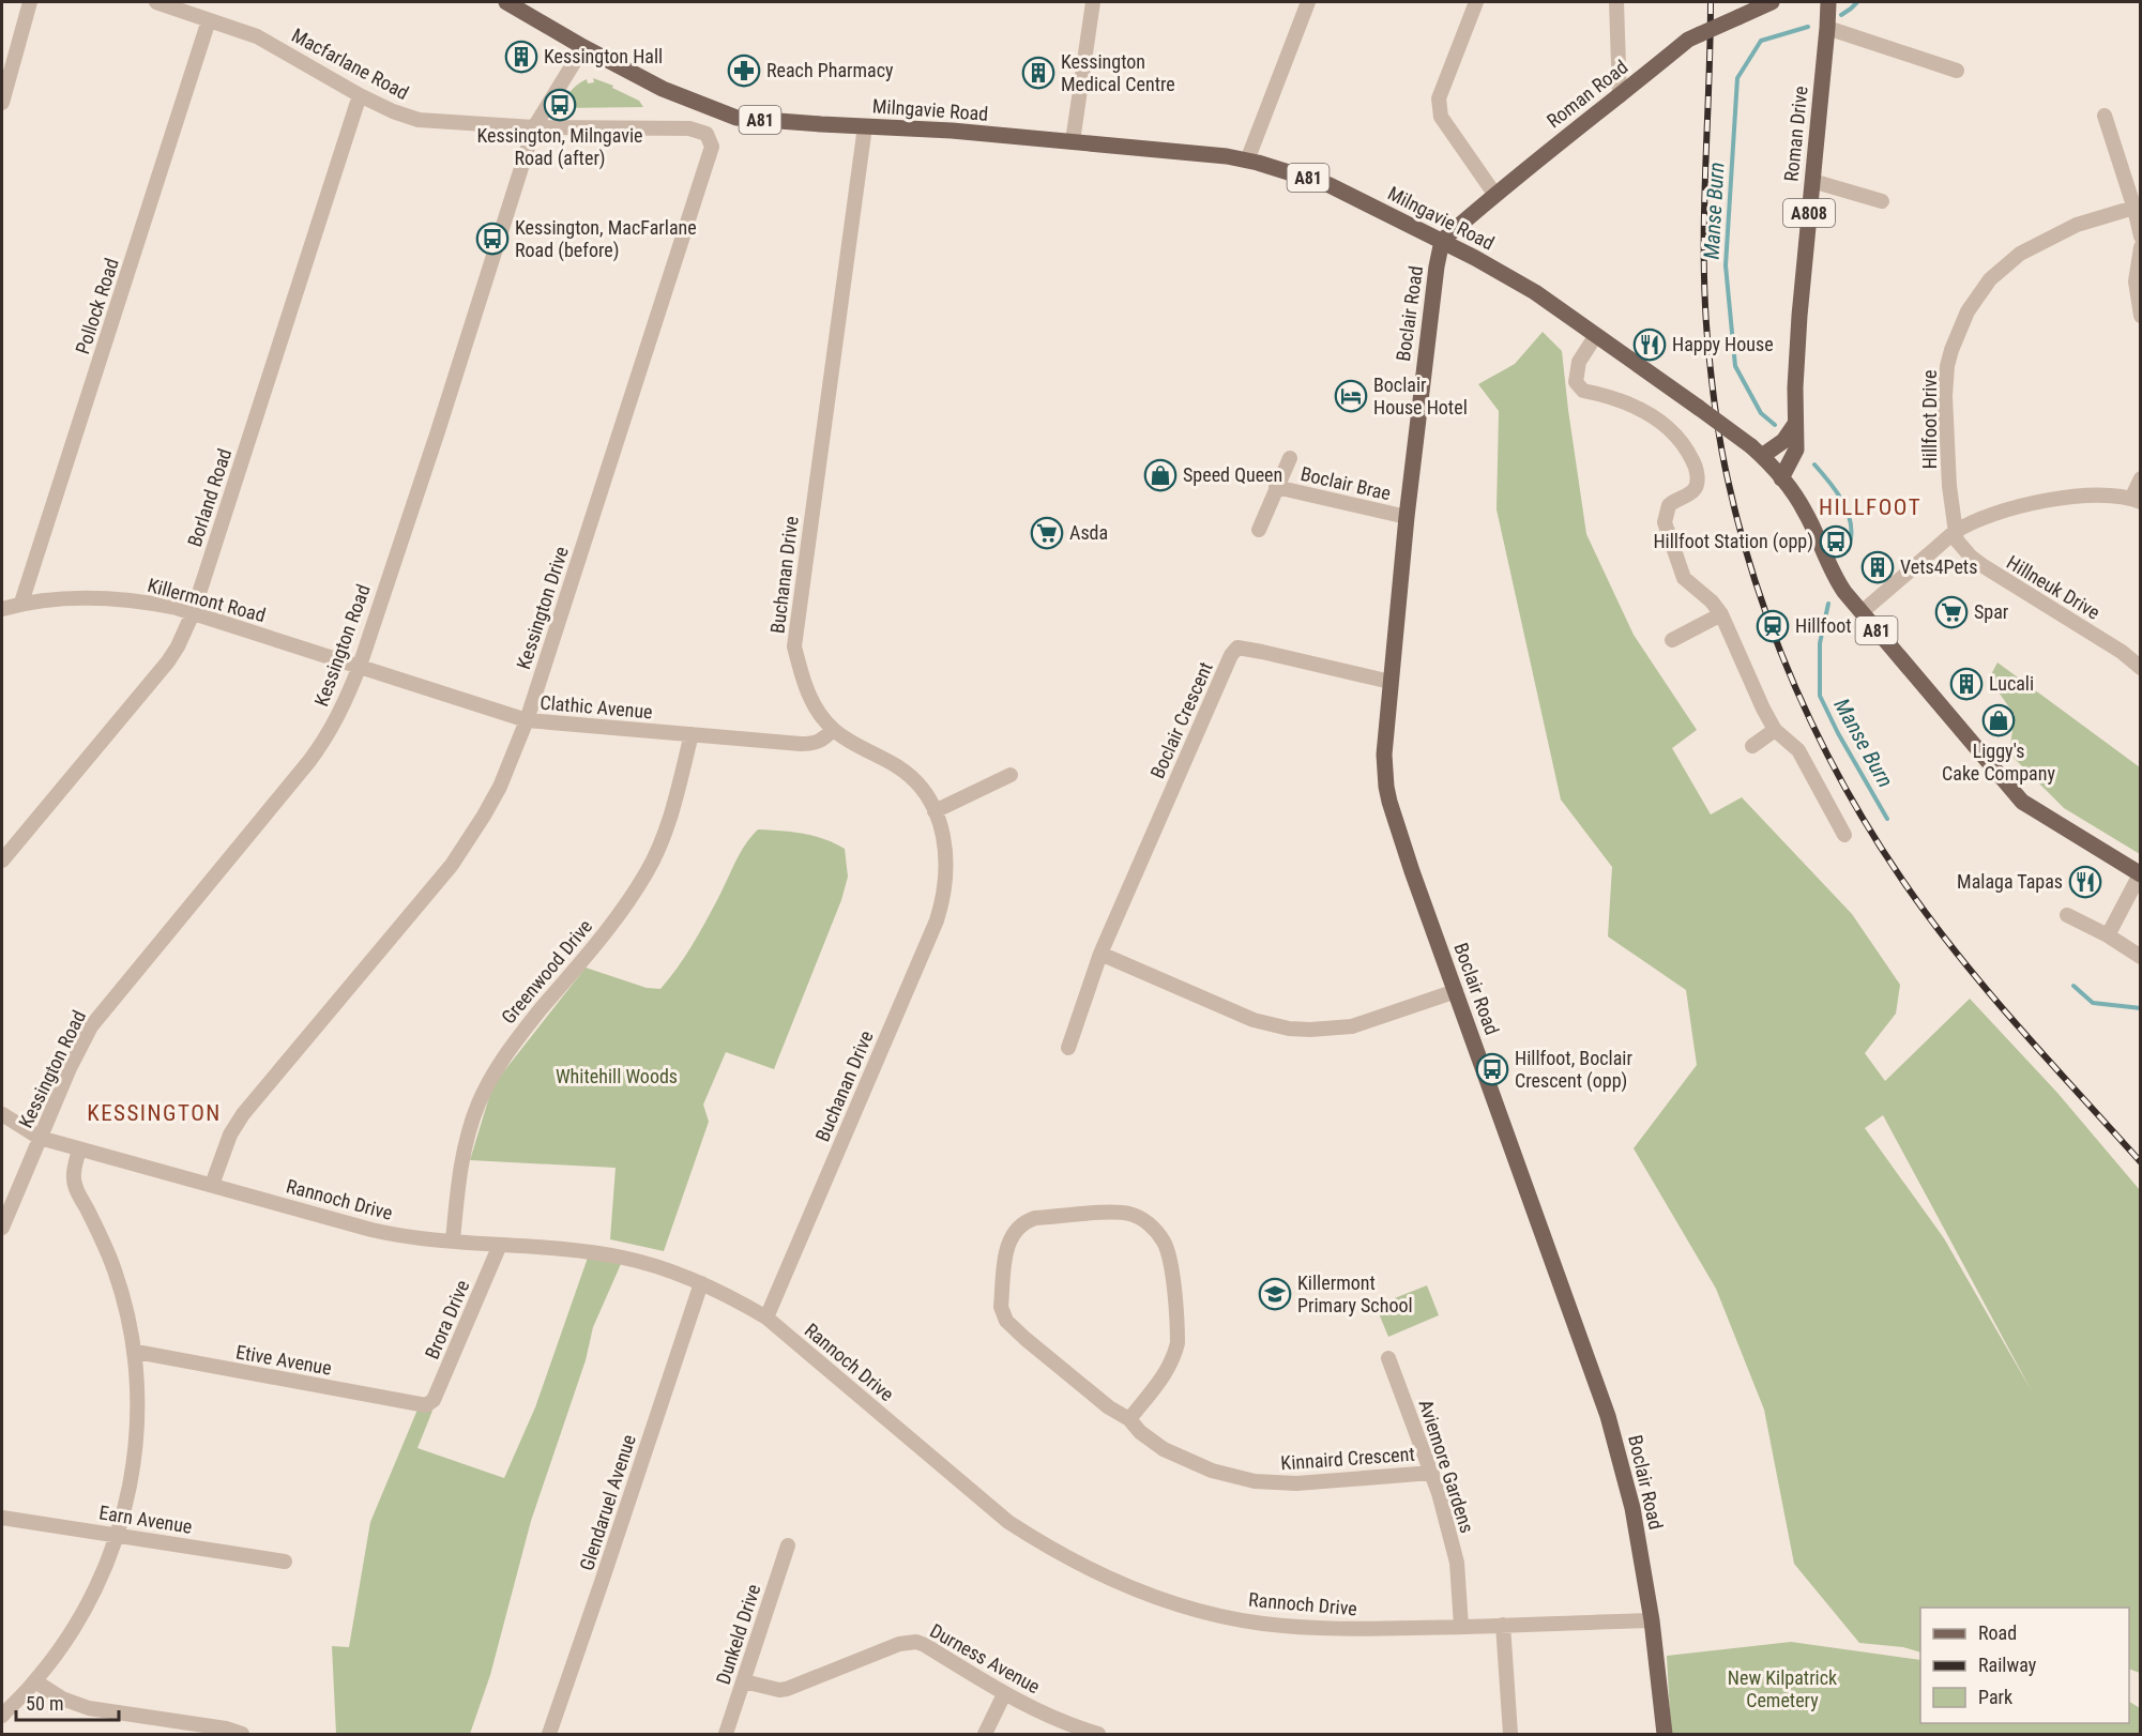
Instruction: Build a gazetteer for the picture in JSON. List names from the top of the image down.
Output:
{
  "streets": {
    "main road": [
      "Roman Road",
      "Milngavie Road",
      "A81",
      "Roman Drive",
      "A808",
      "Boclair Road"
    ],
    "street": [
      "Macfarlane Road",
      "Pollock Road",
      "Hillfoot Drive",
      "Boclair Brae",
      "Borland Road",
      "Buchanan Drive",
      "Hillneuk Drive",
      "Killermont Road",
      "Kessington Drive",
      "Kessington Road",
      "Clathic Avenue",
      "Boclair Crescent",
      "Greenwood Drive",
      "Rannoch Drive",
      "Brora Drive",
      "Etive Avenue",
      "Kinnaird Crescent",
      "Aviemore Gardens",
      "Glendaruel Avenue",
      "Earn Avenue",
      "Dunkeld Drive",
      "Durness Avenue"
    ]
  },
  "crossings": [
    ["Macfarlane Road", "Pollock Road"],
    ["Macfarlane Road", "Borland Road"],
    ["Macfarlane Road", "Kessington Drive"],
    ["Macfarlane Road", "Kessington Road"],
    ["Roman Road", "Milngavie Road"],
    ["Roman Road", "Boclair Road"],
    ["Milngavie Road", "Roman Drive"],
    ["Milngavie Road", "Boclair Road"],
    ["Milngavie Road", "Buchanan Drive"],
    ["Milngavie Road", "Kessington Road"],
    ["Pollock Road", "Killermont Road"],
    ["Boclair Road", "Boclair Brae"],
    ["Boclair Road", "Boclair Crescent"],
    ["Boclair Road", "Rannoch Drive"],
    ["Hillfoot Drive", "Hillneuk Drive"],
    ["Borland Road", "Killermont Road"],
    ["Buchanan Drive", "Clathic Avenue"],
    ["Buchanan Drive", "Rannoch Drive"],
    ["Killermont Road", "Kessington Road"],
    ["Killermont Road", "Clathic Avenue"],
    ["Kessington Drive", "Kessington Road"],
    ["Kessington Drive", "Clathic Avenue"],
    ["Kessington Drive", "Rannoch Drive"],
    ["Kessington Road", "Clathic Avenue"],
    ["Kessington Road", "Rannoch Drive"],
    ["Clathic Avenue", "Greenwood Drive"],
    ["Greenwood Drive", "Rannoch Drive"],
    ["Rannoch Drive", "Brora Drive"],
    ["Rannoch Drive", "Aviemore Gardens"],
    ["Rannoch Drive", "Glendaruel Avenue"],
    ["Brora Drive", "Etive Avenue"],
    ["Kinnaird Crescent", "Aviemore Gardens"],
    ["Dunkeld Drive", "Durness Avenue"]
  ],
  "districts": ["HILLFOOT", "KESSINGTON"],
  "water": ["Manse Burn"],
  "parks": ["Whitehill Woods", "New Kilpatrick Cemetery"],
  "places": {
    "building": [
      "Kessington Hall",
      "Kessington Medical Centre",
      "Vets4Pets",
      "Lucali"
    ],
    "pharmacy": ["Reach Pharmacy"],
    "bus stop": [
      "Kessington, Milngavie Road (after)",
      "Kessington, MacFarlane Road (before)",
      "Hillfoot Station (opp)",
      "Hillfoot, Boclair Crescent (opp)"
    ],
    "restaurant": ["Happy House", "Malaga Tapas"],
    "hotel": ["Boclair House Hotel"],
    "shop": ["Speed Queen", "Liggy's Cake Company"],
    "supermarket": ["Asda", "Spar"],
    "station": ["Hillfoot"],
    "school or university": ["Killermont Primary School"]
  },
  "legend": ["Road", "Railway", "Park"],
  "scale_bar": "50 m"
}
